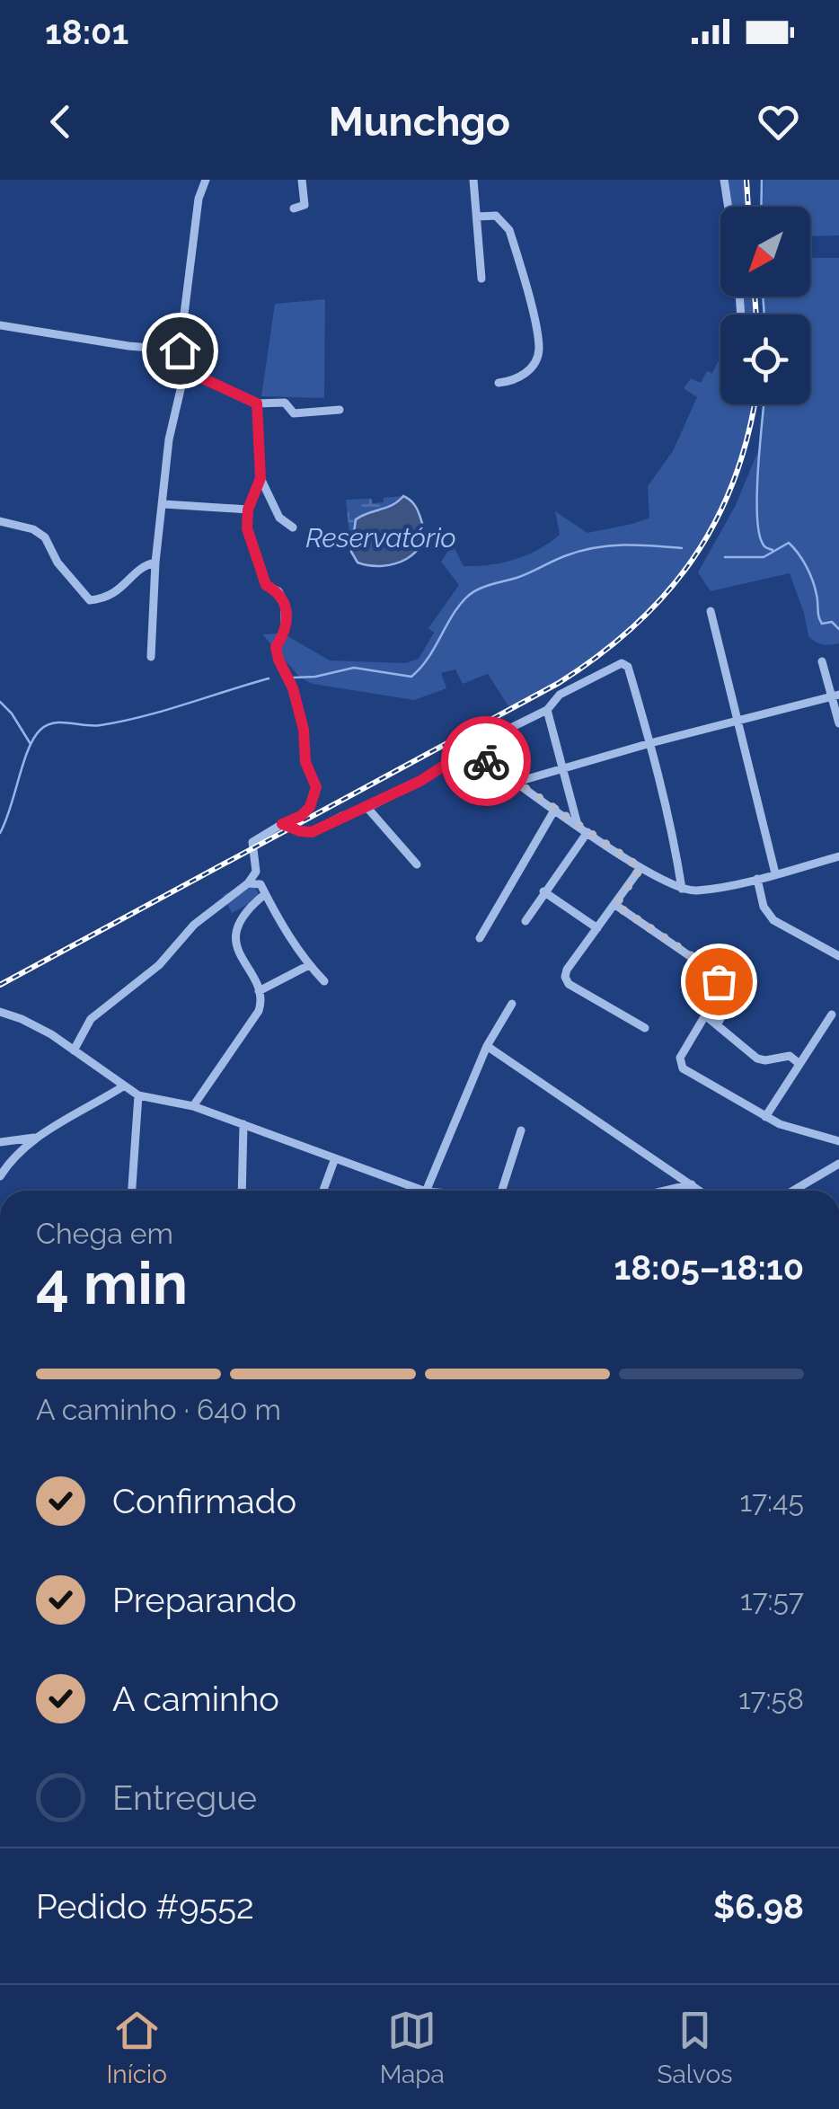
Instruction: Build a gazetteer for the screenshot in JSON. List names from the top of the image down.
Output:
{
  "water": ["Reservatório"],
  "north": "bottom left",
  "page": {
    "status": "18:01",
    "header": "Munchgo",
    "heading": ["4 min", "Chega em", "18:05–18:10"],
    "panel": ["Pedido #9552", "$6.98"],
    "bar": "A caminho · 640 m",
    "list": [
      ["Confirmado", "17:45"],
      ["Preparando", "17:57"],
      ["A caminho", "17:58"],
      "Entregue"
    ],
    "tabs": ["Início", "Mapa", "Salvos"]
  }
}
